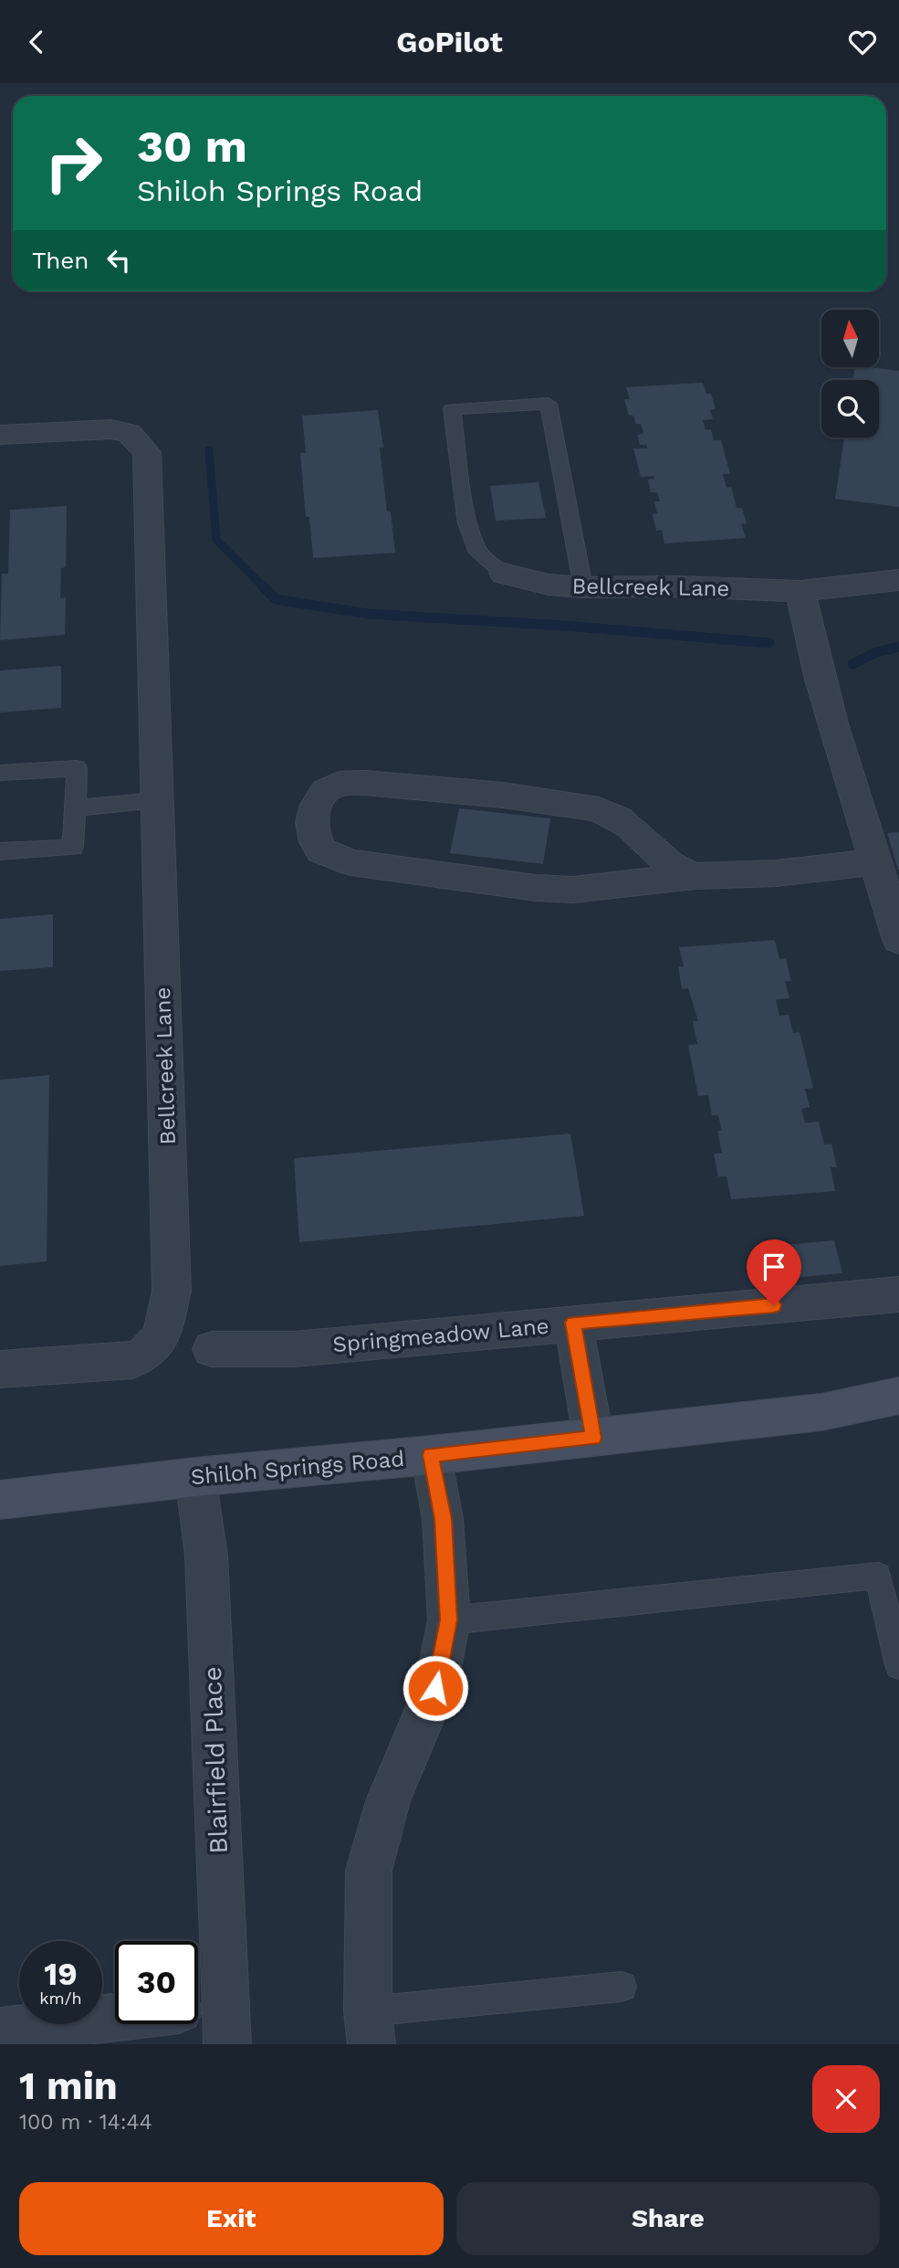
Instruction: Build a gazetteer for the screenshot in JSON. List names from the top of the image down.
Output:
{
  "streets": {
    "street": [
      "Bellcreek Lane",
      "Springmeadow Lane",
      "Shiloh Springs Road",
      "Blairfield Place"
    ]
  },
  "crossings": [
    ["Shiloh Springs Road", "Blairfield Place"]
  ],
  "north": "top",
  "page": {
    "header": "GoPilot",
    "turn": ["30 m", "Shiloh Springs Road"],
    "then": "Then",
    "speed": "19 km/h",
    "limit": "30",
    "heading": ["1 min", "100 m · 14:44"],
    "buttons": ["Exit", "Share"]
  }
}
